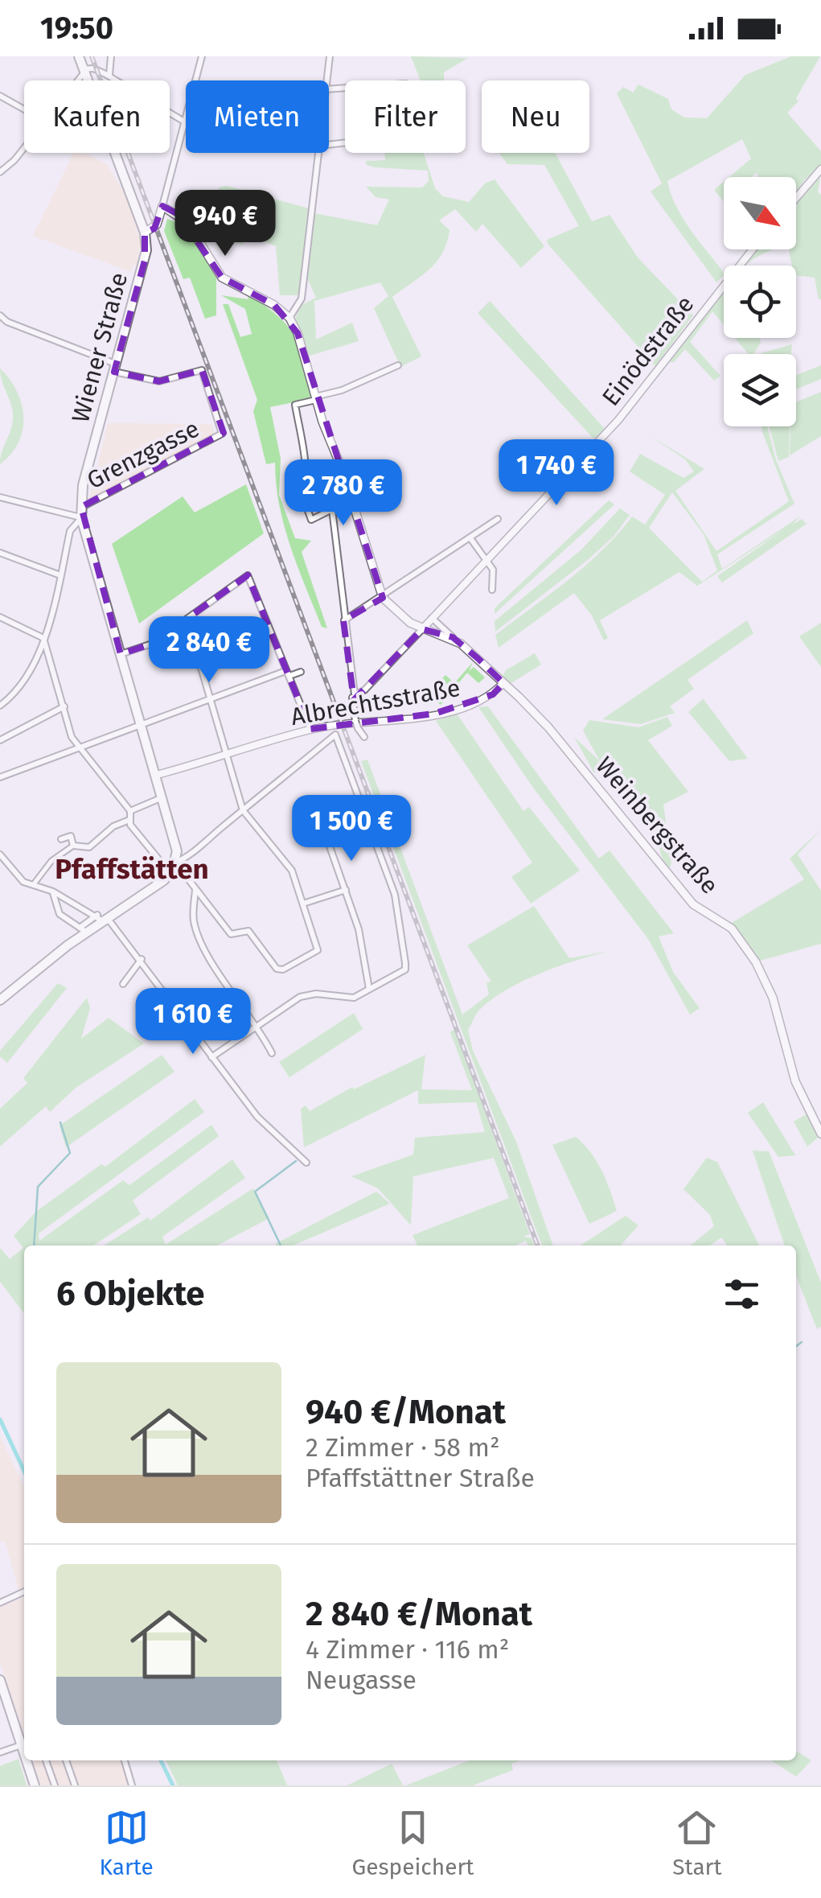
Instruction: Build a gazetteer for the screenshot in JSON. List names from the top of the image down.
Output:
{
  "streets": {
    "main road": ["Wiener Straße", "Weinbergstraße"],
    "street": ["Einödstraße", "Grenzgasse", "Albrechtsstraße"]
  },
  "crossings": [
    ["Wiener Straße", "Grenzgasse"],
    ["Wiener Straße", "Albrechtsstraße"],
    ["Albrechtsstraße", "Weinbergstraße"]
  ],
  "districts": ["Pfaffstätten"],
  "north": "bottom right",
  "page": {
    "status": "19:50",
    "chip": [
      "Kaufen",
      "Mieten",
      "Filter",
      "Neu"
    ],
    "price": [
      "940 €",
      "1 740 €",
      "2 780 €",
      "2 840 €",
      "1 500 €",
      "1 610 €"
    ],
    "heading": "6 Objekte",
    "list": [
      {
        "name": "940 €/Monat",
        "note": "2 Zimmer · 58 m² · Pfaffstättner Straße"
      },
      {
        "name": "2 840 €/Monat",
        "note": "4 Zimmer · 116 m² · Neugasse"
      }
    ],
    "tabs": ["Karte", "Gespeichert", "Start"]
  }
}
